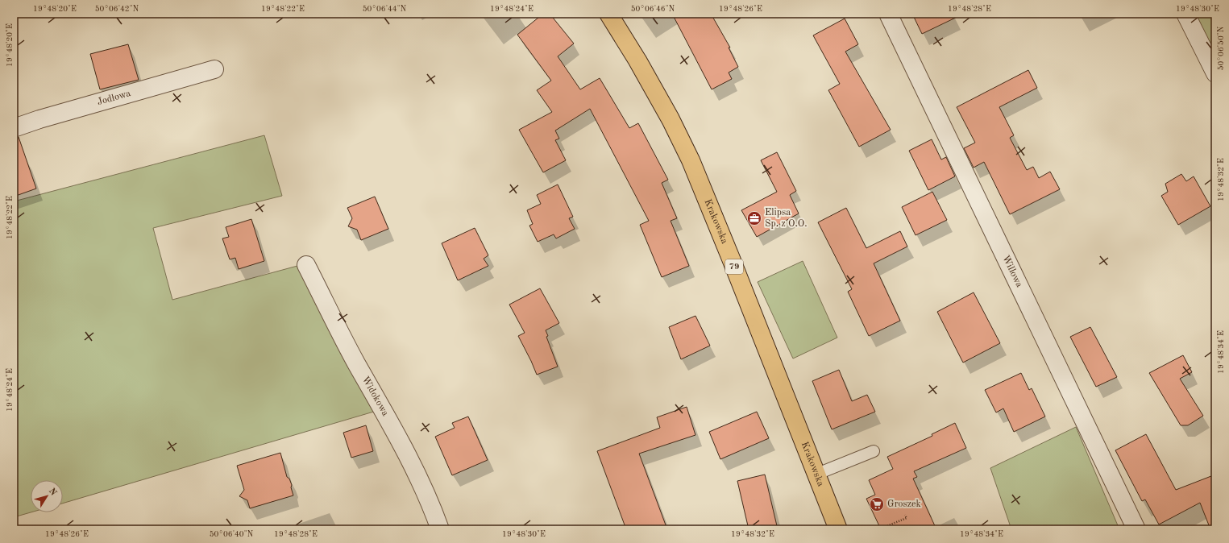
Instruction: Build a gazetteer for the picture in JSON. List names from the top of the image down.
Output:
{
  "streets": {
    "main road": ["Krakowska", "79"],
    "street": ["Jodłowa", "Willowa", "Widokowa"]
  },
  "places": {
    "office": ["Elipsa Sp. z O.O."],
    "supermarket": ["Groszek"]
  },
  "north": "top right",
  "coordinates": [
    "19°48'20\"E",
    "50°06'42\"N",
    "19°48'22\"E",
    "50°06'44\"N",
    "19°48'24\"E",
    "50°06'46\"N",
    "19°48'26\"E",
    "19°48'28\"E",
    "19°48'30\"E",
    "50°06'50\"N",
    "19°48'32\"E",
    "19°48'34\"E",
    "50°06'40\"N"
  ]
}
